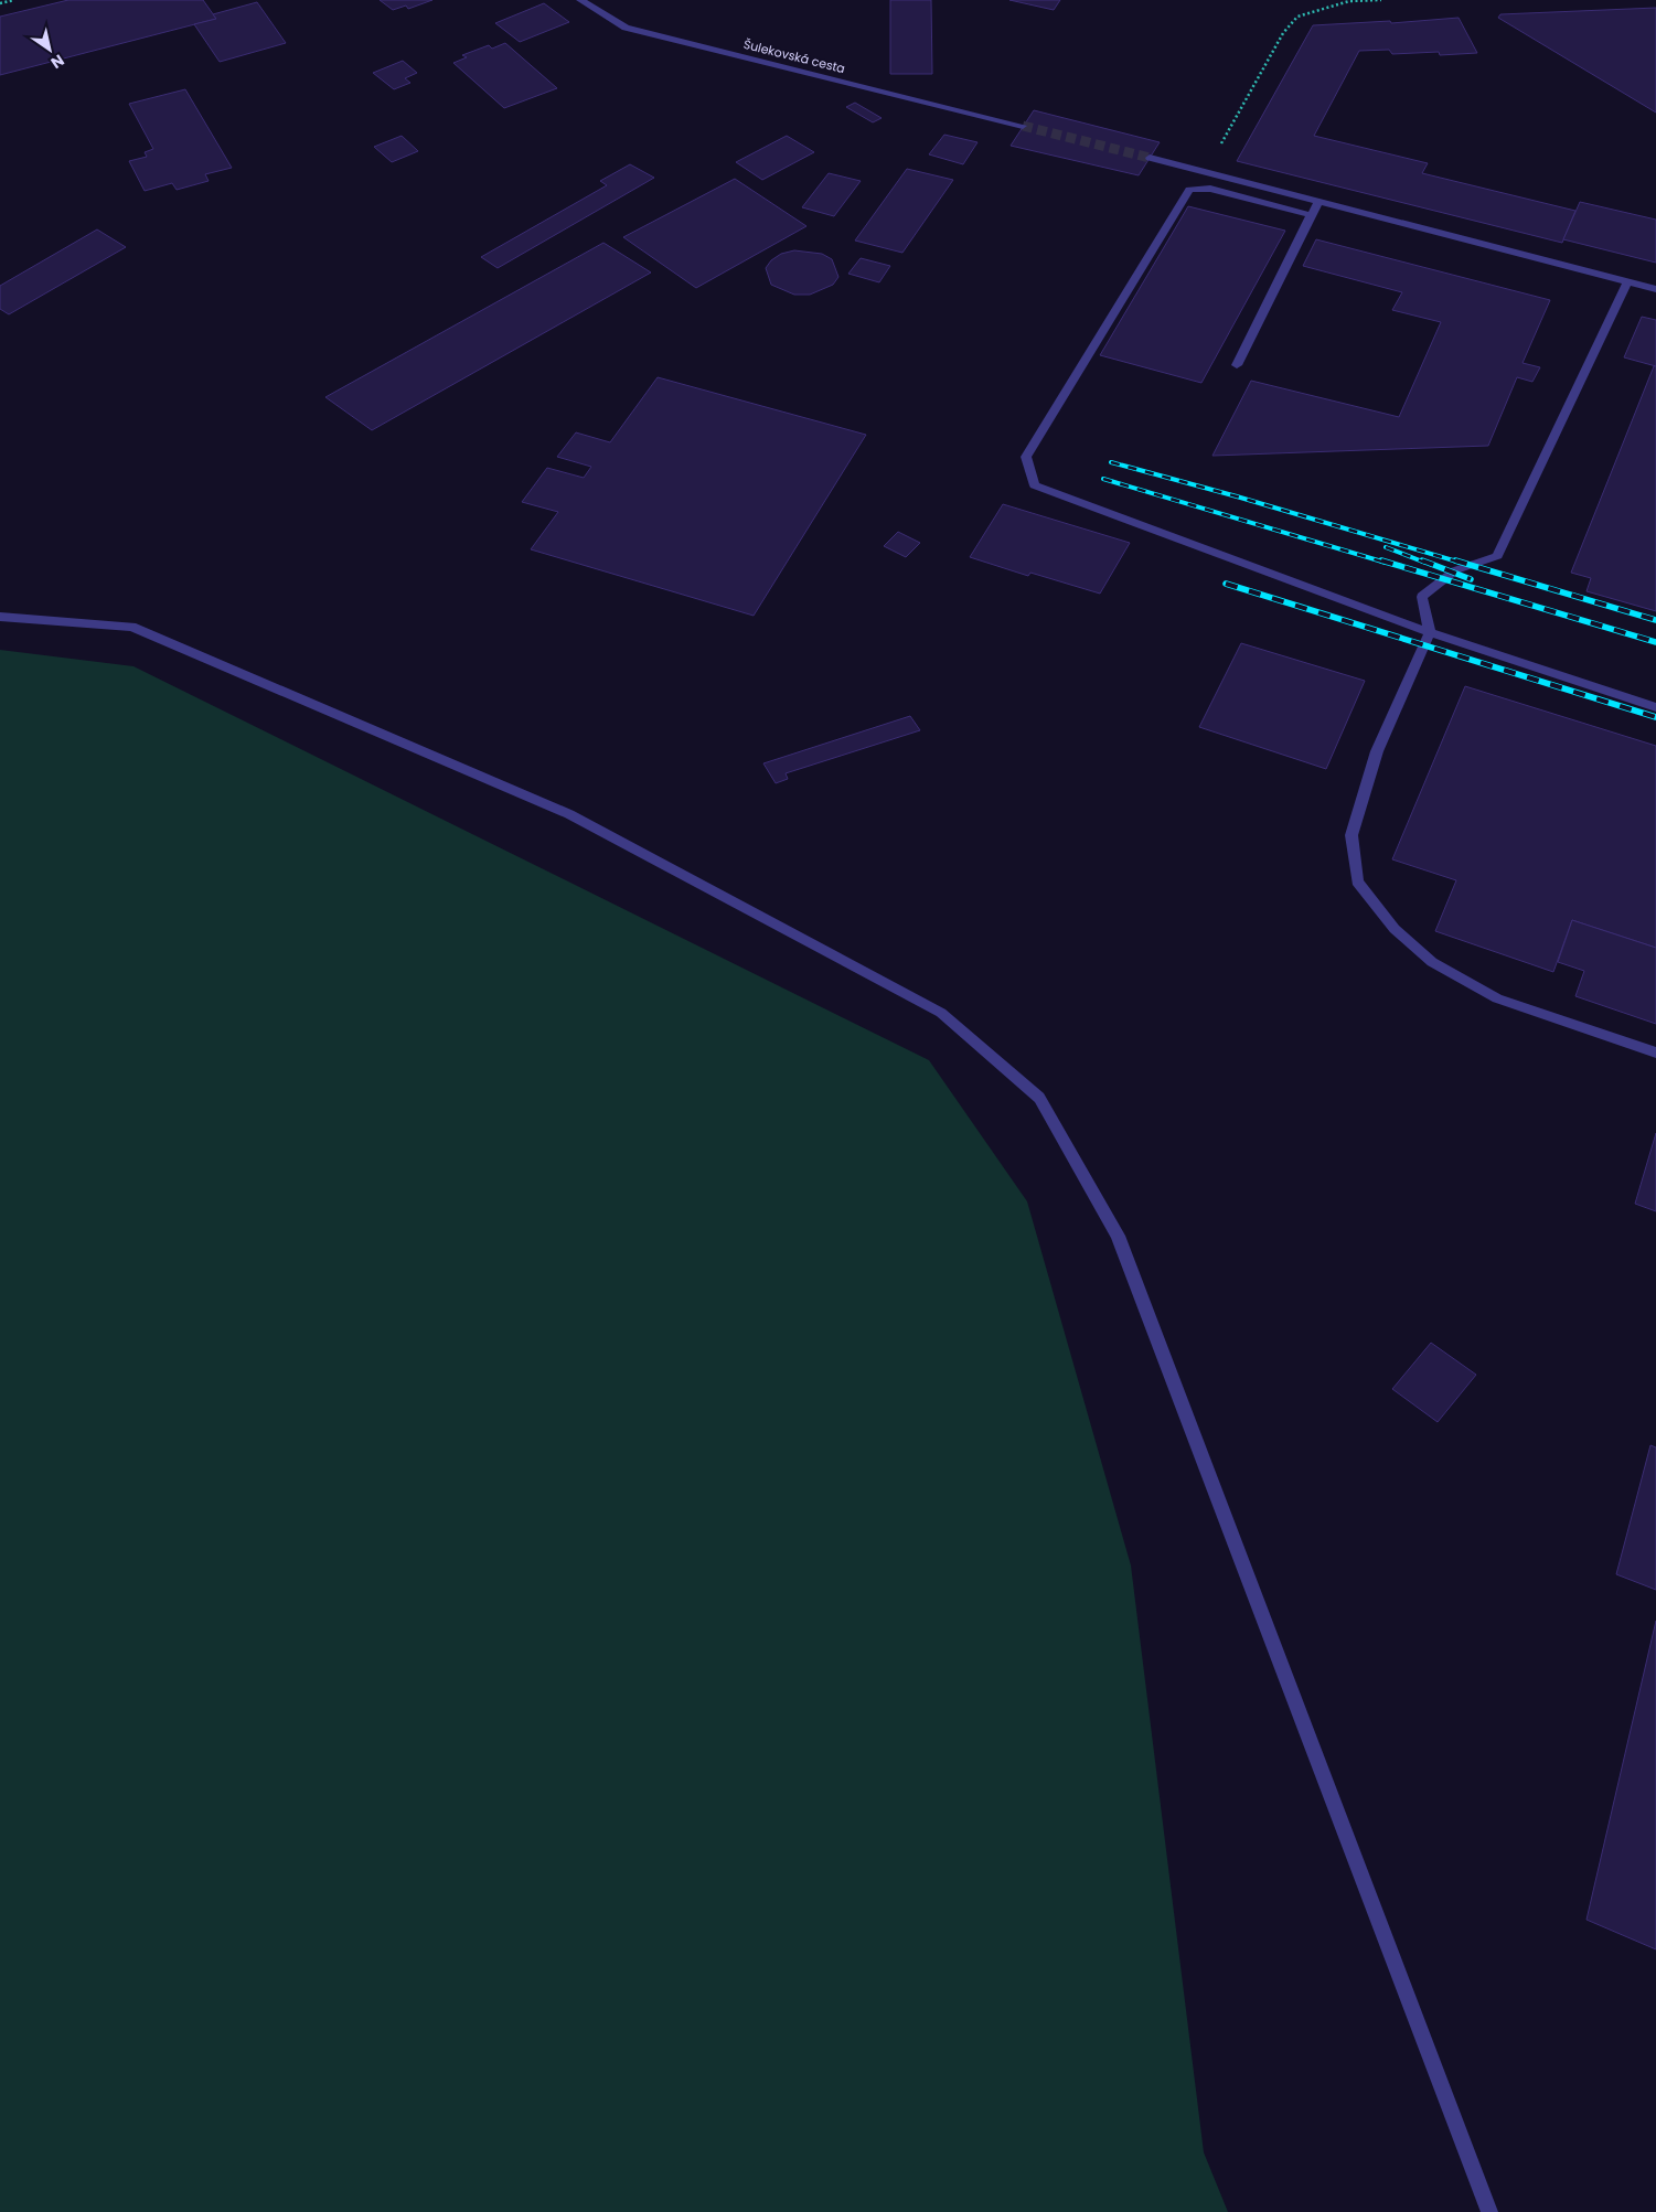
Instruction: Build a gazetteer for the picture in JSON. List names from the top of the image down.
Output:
{
  "streets": {
    "street": ["Šulekovská cesta"]
  },
  "north": "bottom right"
}
